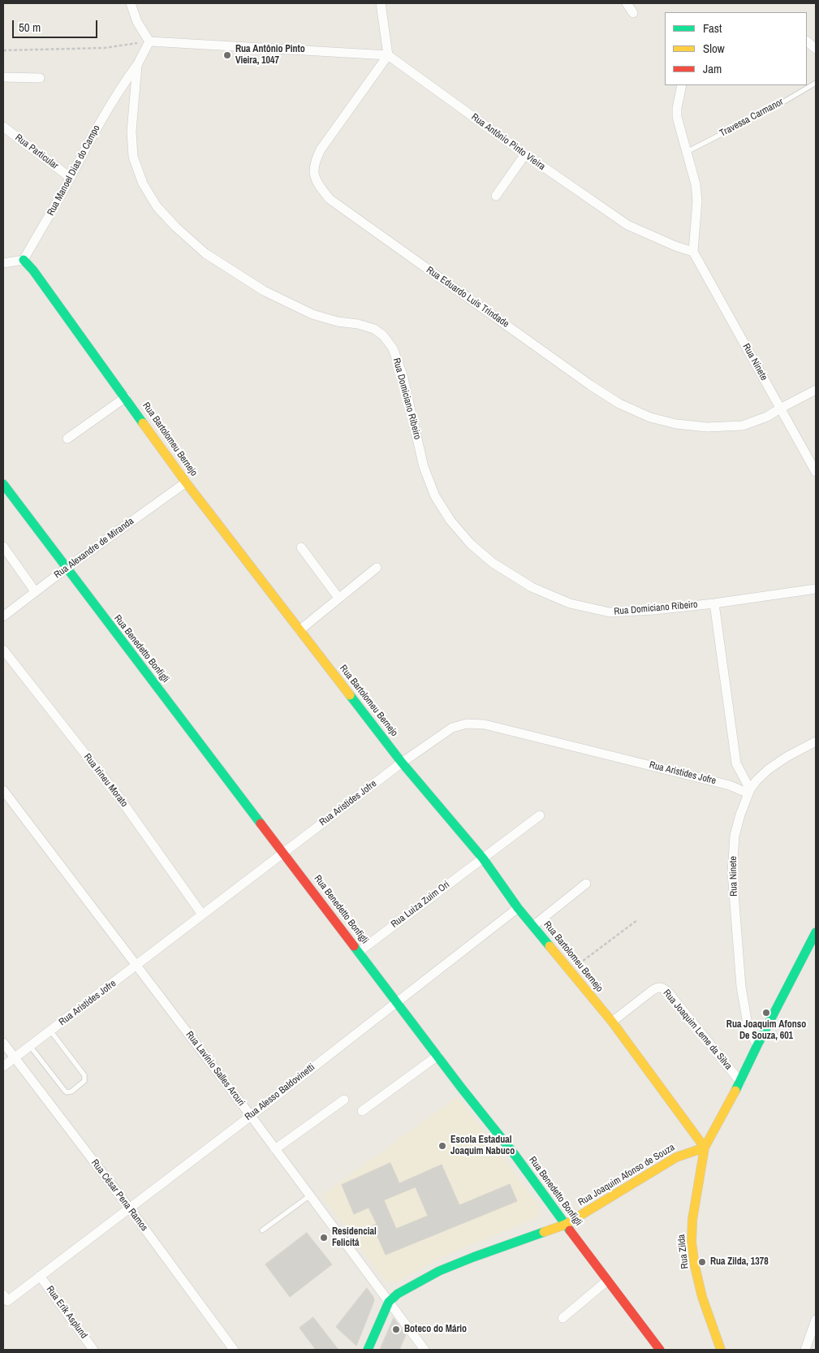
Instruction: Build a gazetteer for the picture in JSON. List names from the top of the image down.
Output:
{
  "streets": {
    "street": [
      "Rua Antônio Pinto Vieira",
      "Rua Particular",
      "Rua Manoel Dias do Campo",
      "Rua Eduardo Luís Trindade",
      "Rua Ninete",
      "Rua Domiciano Ribeiro",
      "Rua Bartolomeu Bernejo",
      "Rua Alexandre de Miranda",
      "Rua Benedetto Bonfigli",
      "Rua Aristides Jofre",
      "Rua Irineu Morato",
      "Rua Luiza Zuim Ori",
      "Rua Joaquim Leme da Silva",
      "Rua Lavínio Salles Arcuri",
      "Rua Alesso Baldovinetti",
      "Rua Joaquim Afonso de Souza",
      "Rua César Pena Ramos",
      "Rua Zilda",
      "Rua Erik Asplund"
    ],
    "lane": ["Travessa Carmanor"]
  },
  "crossings": [
    ["Rua Antônio Pinto Vieira", "Rua Eduardo Luís Trindade"],
    ["Rua Antônio Pinto Vieira", "Rua Ninete"],
    ["Rua Particular", "Rua Manoel Dias do Campo"],
    ["Rua Manoel Dias do Campo", "Rua Domiciano Ribeiro"],
    ["Rua Manoel Dias do Campo", "Rua Bartolomeu Bernejo"],
    ["Rua Eduardo Luís Trindade", "Rua Ninete"],
    ["Rua Ninete", "Rua Aristides Jofre"],
    ["Rua Bartolomeu Bernejo", "Rua Alexandre de Miranda"],
    ["Rua Bartolomeu Bernejo", "Rua Aristides Jofre"],
    ["Rua Bartolomeu Bernejo", "Rua Luiza Zuim Ori"],
    ["Rua Bartolomeu Bernejo", "Rua Joaquim Leme da Silva"],
    ["Rua Bartolomeu Bernejo", "Rua Alesso Baldovinetti"],
    ["Rua Bartolomeu Bernejo", "Rua Joaquim Afonso de Souza"],
    ["Rua Bartolomeu Bernejo", "Rua Zilda"],
    ["Rua Alexandre de Miranda", "Rua Benedetto Bonfigli"],
    ["Rua Benedetto Bonfigli", "Rua Aristides Jofre"],
    ["Rua Benedetto Bonfigli", "Rua Luiza Zuim Ori"],
    ["Rua Benedetto Bonfigli", "Rua Alesso Baldovinetti"],
    ["Rua Benedetto Bonfigli", "Rua Joaquim Afonso de Souza"],
    ["Rua Aristides Jofre", "Rua Irineu Morato"],
    ["Rua Aristides Jofre", "Rua Lavínio Salles Arcuri"],
    ["Rua Aristides Jofre", "Rua César Pena Ramos"],
    ["Rua Lavínio Salles Arcuri", "Rua Alesso Baldovinetti"],
    ["Rua Lavínio Salles Arcuri", "Rua Joaquim Afonso de Souza"],
    ["Rua Alesso Baldovinetti", "Rua César Pena Ramos"],
    ["Rua Alesso Baldovinetti", "Rua Erik Asplund"],
    ["Rua Joaquim Afonso de Souza", "Rua Zilda"]
  ],
  "places": [
    "Rua Antônio Pinto Vieira, 1047",
    "Rua Joaquim Afonso De Souza, 601",
    "Escola Estadual Joaquim Nabuco",
    "Residencial Felicitá",
    "Rua Zilda, 1378",
    "Boteco do Mário"
  ],
  "legend": ["Fast", "Slow", "Jam"],
  "scale_bar": "50 m"
}
